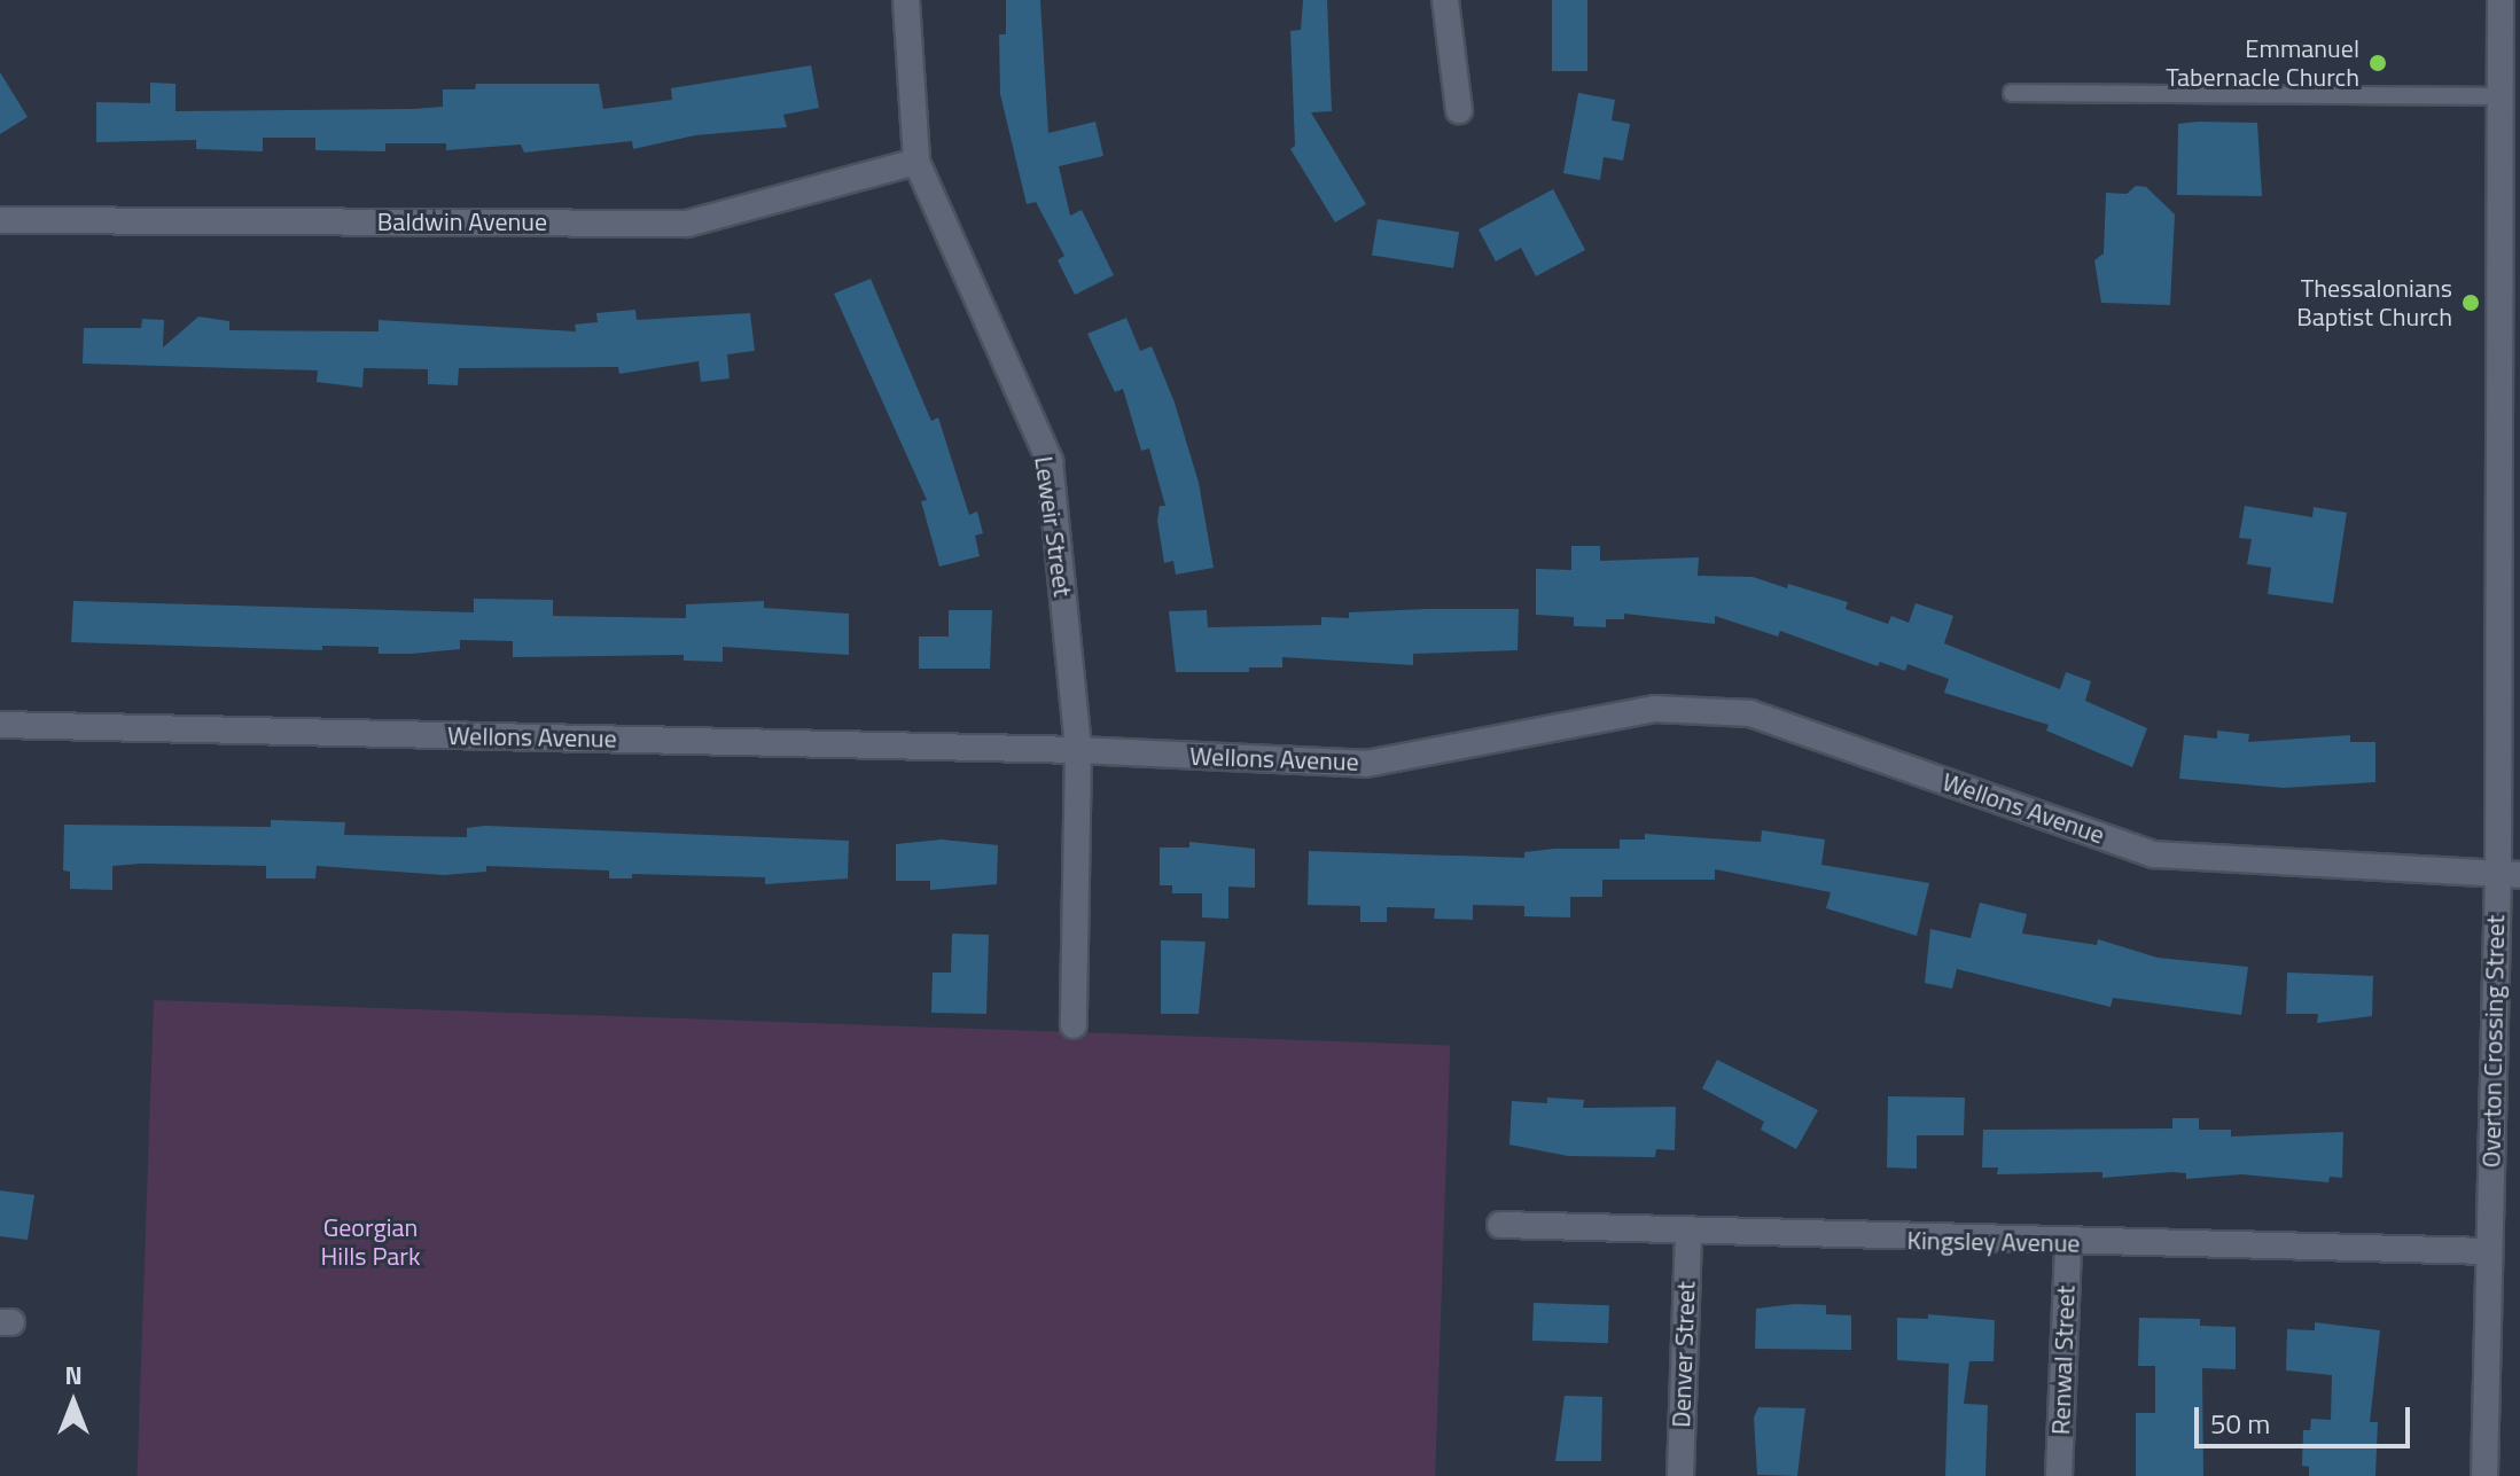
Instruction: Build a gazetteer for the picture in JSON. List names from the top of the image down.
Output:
{
  "streets": {
    "street": [
      "Baldwin Avenue",
      "Leweir Street",
      "Wellons Avenue",
      "Overton Crossing Street",
      "Kingsley Avenue",
      "Denver Street",
      "Renwal Street"
    ]
  },
  "crossings": [
    ["Baldwin Avenue", "Leweir Street"],
    ["Leweir Street", "Wellons Avenue"],
    ["Wellons Avenue", "Overton Crossing Street"],
    ["Overton Crossing Street", "Kingsley Avenue"],
    ["Kingsley Avenue", "Denver Street"],
    ["Kingsley Avenue", "Renwal Street"]
  ],
  "parks": ["Georgian Hills Park"],
  "places": ["Emmanuel Tabernacle Church", "Thessalonians Baptist Church"],
  "scale_bar": "50 m",
  "north": "top"
}
